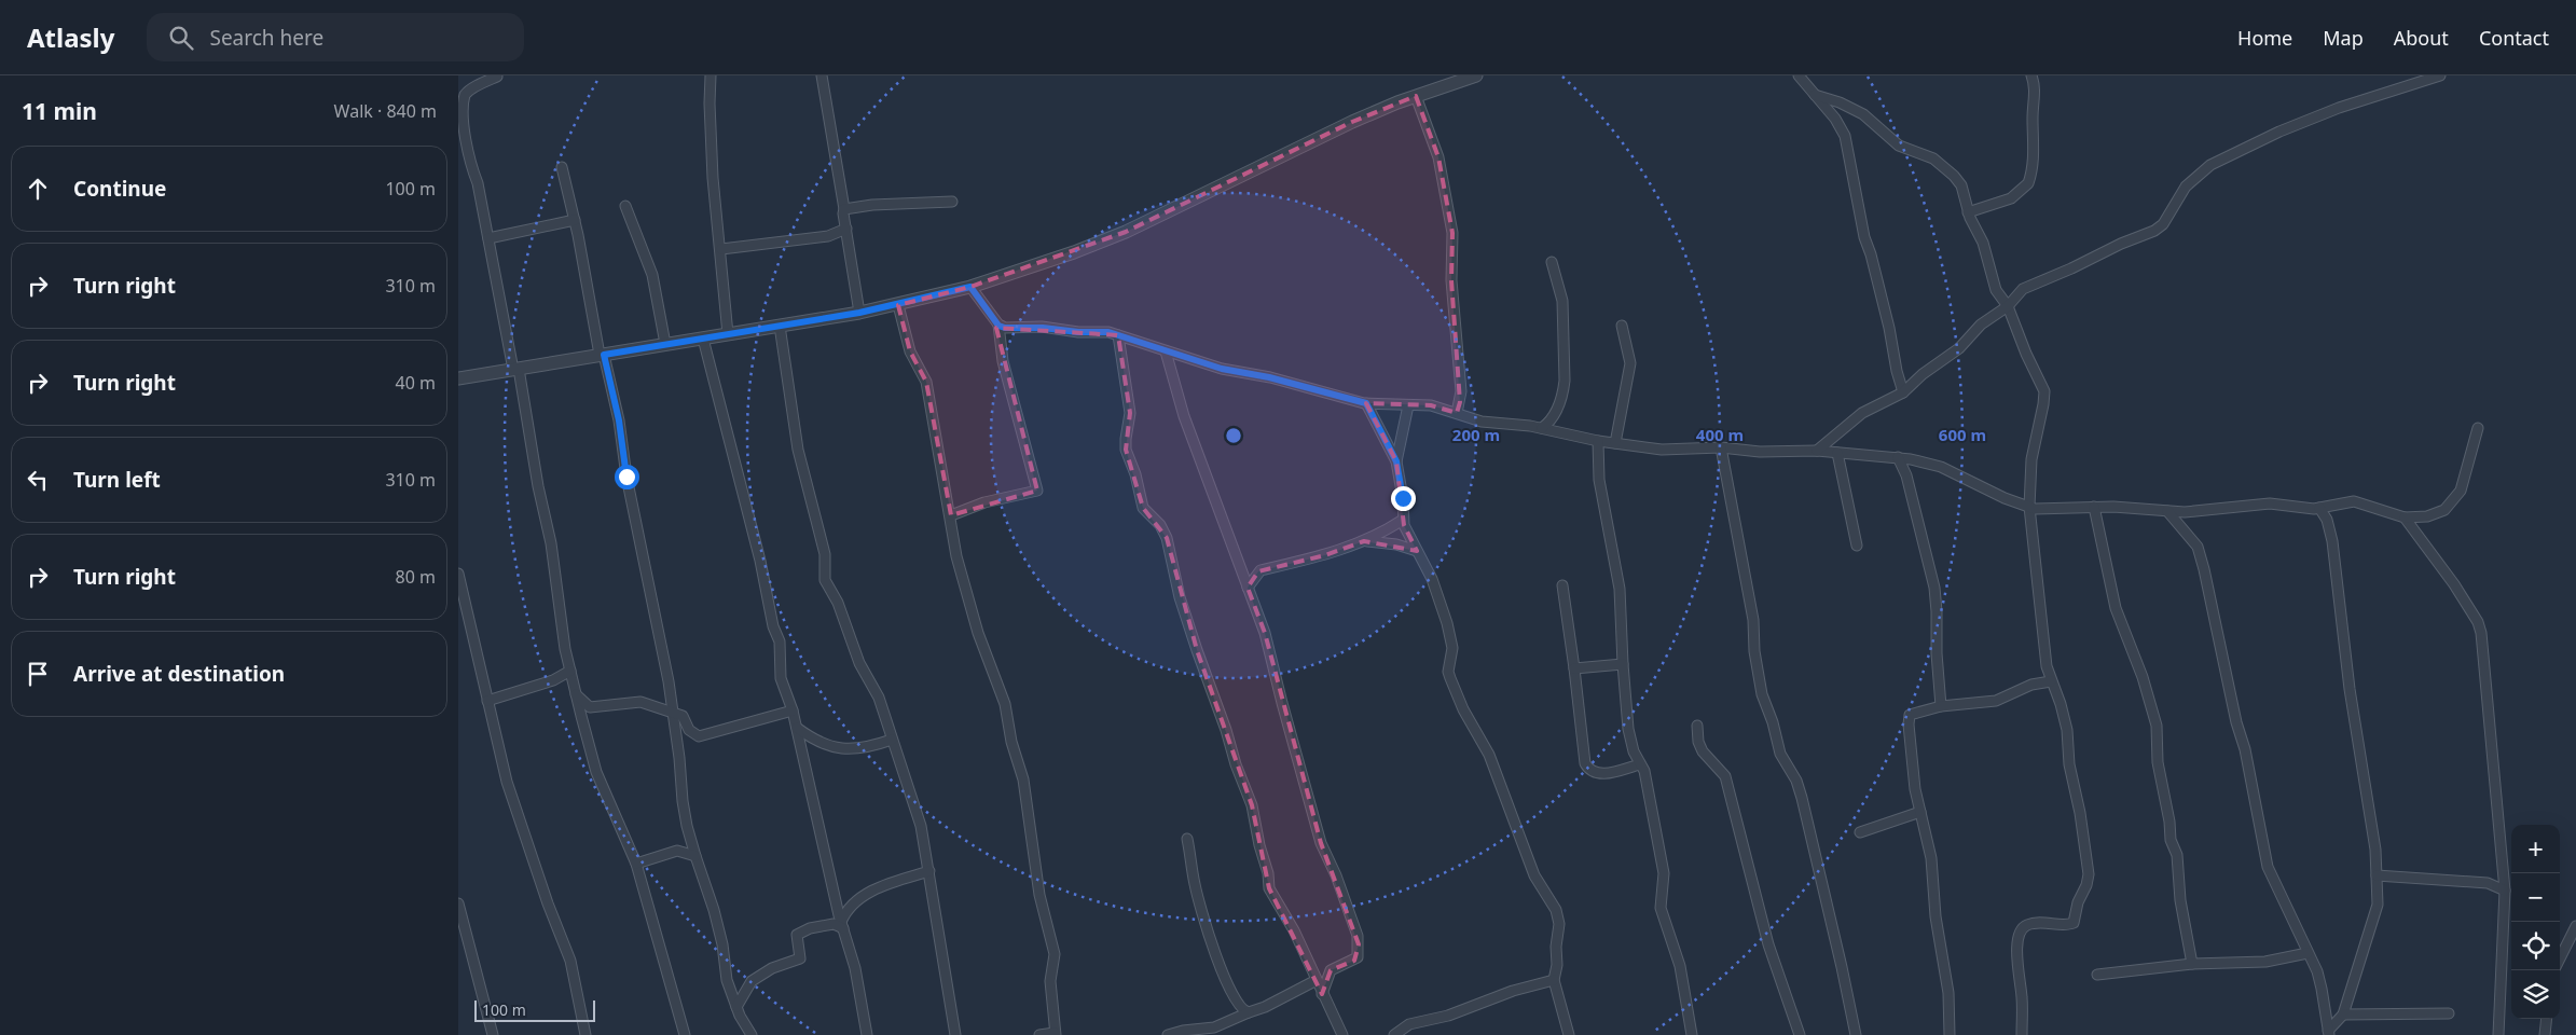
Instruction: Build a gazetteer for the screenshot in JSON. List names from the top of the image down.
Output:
{
  "scale_bar": "100 m",
  "page": {
    "header": "Atlasly",
    "search": "Search here",
    "nav": [
      "Home",
      "Map",
      "About",
      "Contact"
    ],
    "heading": ["11 min", "Walk · 840 m"],
    "list": [
      ["Continue", "100 m"],
      ["Turn right", "310 m"],
      ["Turn right", "40 m"],
      ["Turn left", "310 m"],
      ["Turn right", "80 m"],
      "Arrive at destination"
    ],
    "map_buttons": ["+", "−"],
    "scale": "100 m"
  },
  "rings": ["200 m", "400 m", "600 m"]
}
